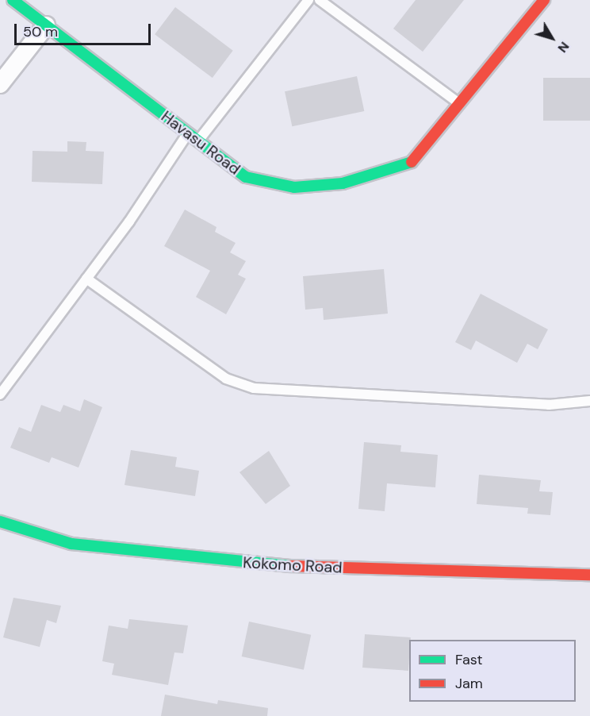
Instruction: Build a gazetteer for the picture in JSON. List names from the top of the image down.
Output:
{
  "streets": {
    "street": ["Havasu Road", "Kokomo Road"]
  },
  "legend": ["Fast", "Jam"],
  "scale_bar": "50 m",
  "north": "bottom right"
}
